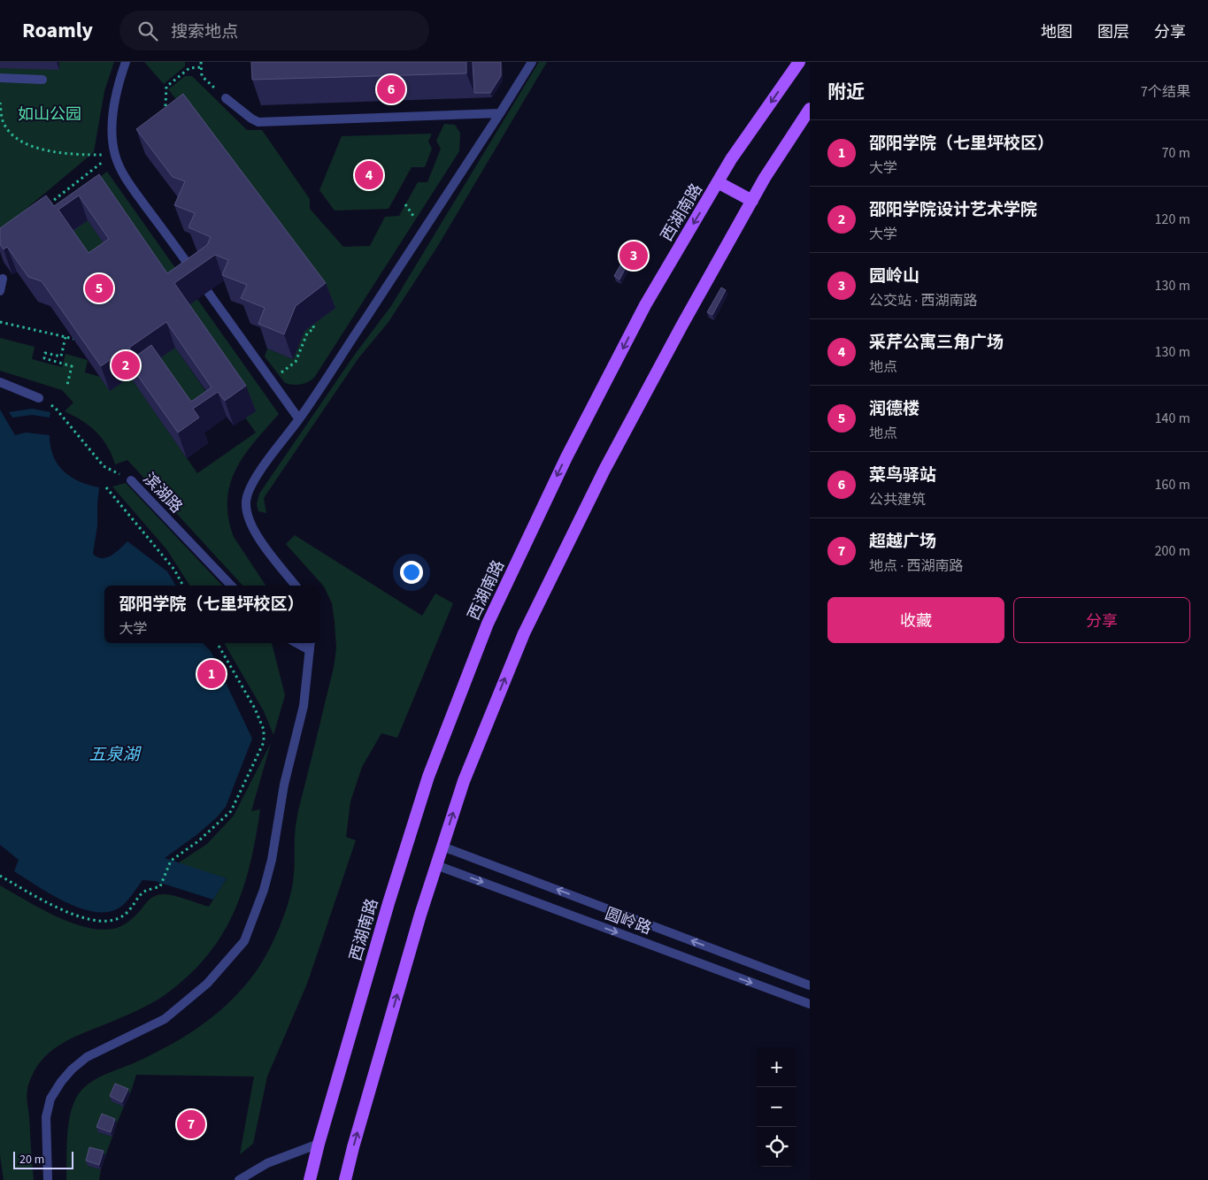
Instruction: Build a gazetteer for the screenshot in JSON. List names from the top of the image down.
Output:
{
  "streets": {
    "main road": ["西湖南路"],
    "street": ["滨湖路", "圆岭路"]
  },
  "water": ["五泉湖"],
  "parks": ["如山公园"],
  "scale_bar": "20 m",
  "page": {
    "header": "Roamly",
    "search": "搜索地点",
    "nav": ["地图", "图层", "分享"],
    "heading": ["附近", "7个结果"],
    "pins": [
      "6",
      "4",
      "3",
      "5",
      "2",
      "1",
      "7"
    ],
    "list": [
      {
        "mark": "1",
        "name": "邵阳学院（七里坪校区）",
        "note": "大学",
        "value": "70 m"
      },
      {
        "mark": "2",
        "name": "邵阳学院设计艺术学院",
        "note": "大学",
        "value": "120 m"
      },
      {
        "mark": "3",
        "name": "园岭山",
        "note": "公交站 · 西湖南路",
        "value": "130 m"
      },
      {
        "mark": "4",
        "name": "采芹公寓三角广场",
        "note": "地点",
        "value": "130 m"
      },
      {
        "mark": "5",
        "name": "润德楼",
        "note": "地点",
        "value": "140 m"
      },
      {
        "mark": "6",
        "name": "菜鸟驿站",
        "note": "公共建筑",
        "value": "160 m"
      },
      {
        "mark": "7",
        "name": "超越广场",
        "note": "地点 · 西湖南路",
        "value": "200 m"
      }
    ],
    "buttons": ["收藏", "分享"],
    "popup": ["邵阳学院（七里坪校区）", "大学"],
    "map_buttons": ["+", "−"],
    "scale": "20 m"
  }
}
